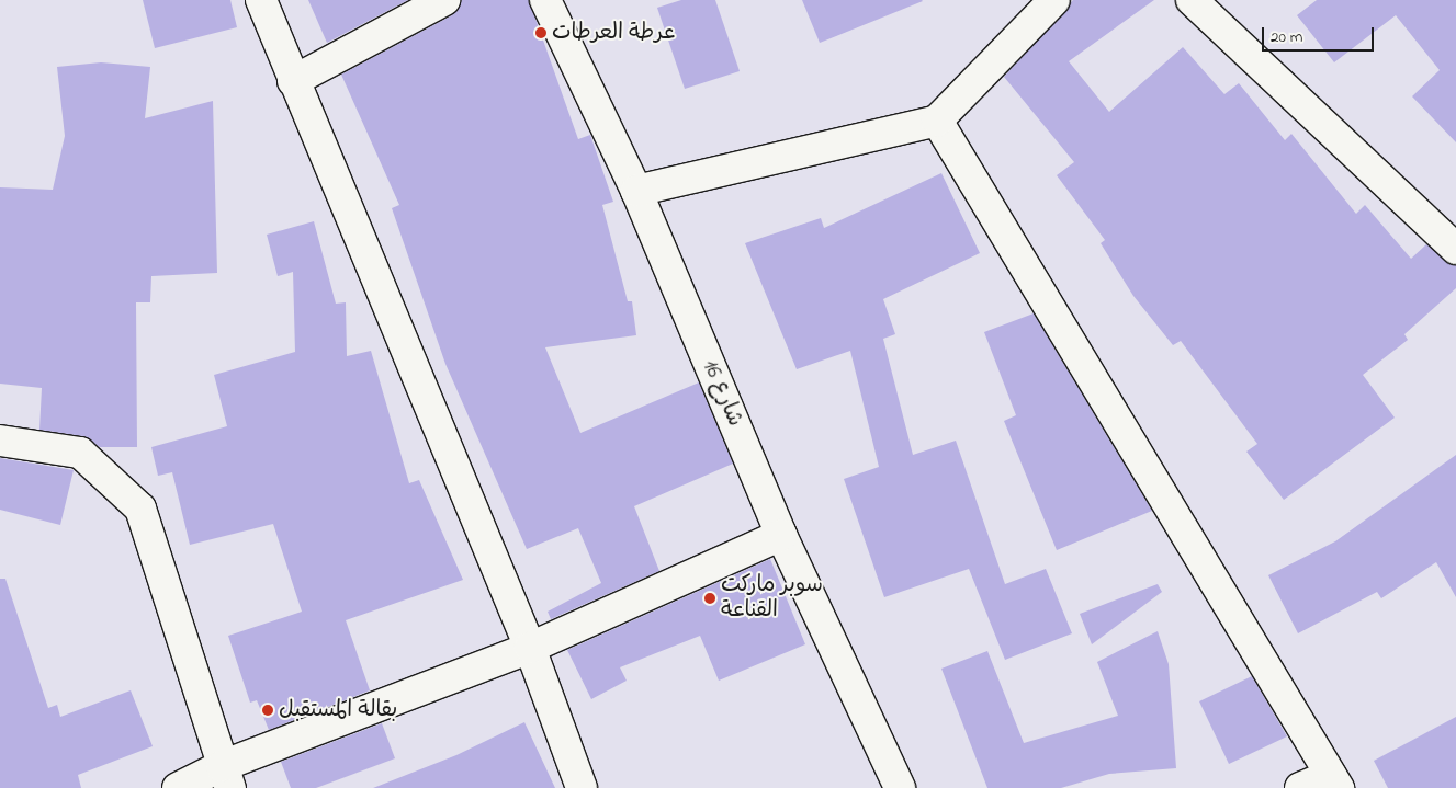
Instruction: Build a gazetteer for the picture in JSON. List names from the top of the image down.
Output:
{
  "streets": {
    "street": ["شارع 16"]
  },
  "places": ["عرطة العرطات", "سوبر ماركت القناعة", "بقالة المستقبل"],
  "scale_bar": "20 m"
}
